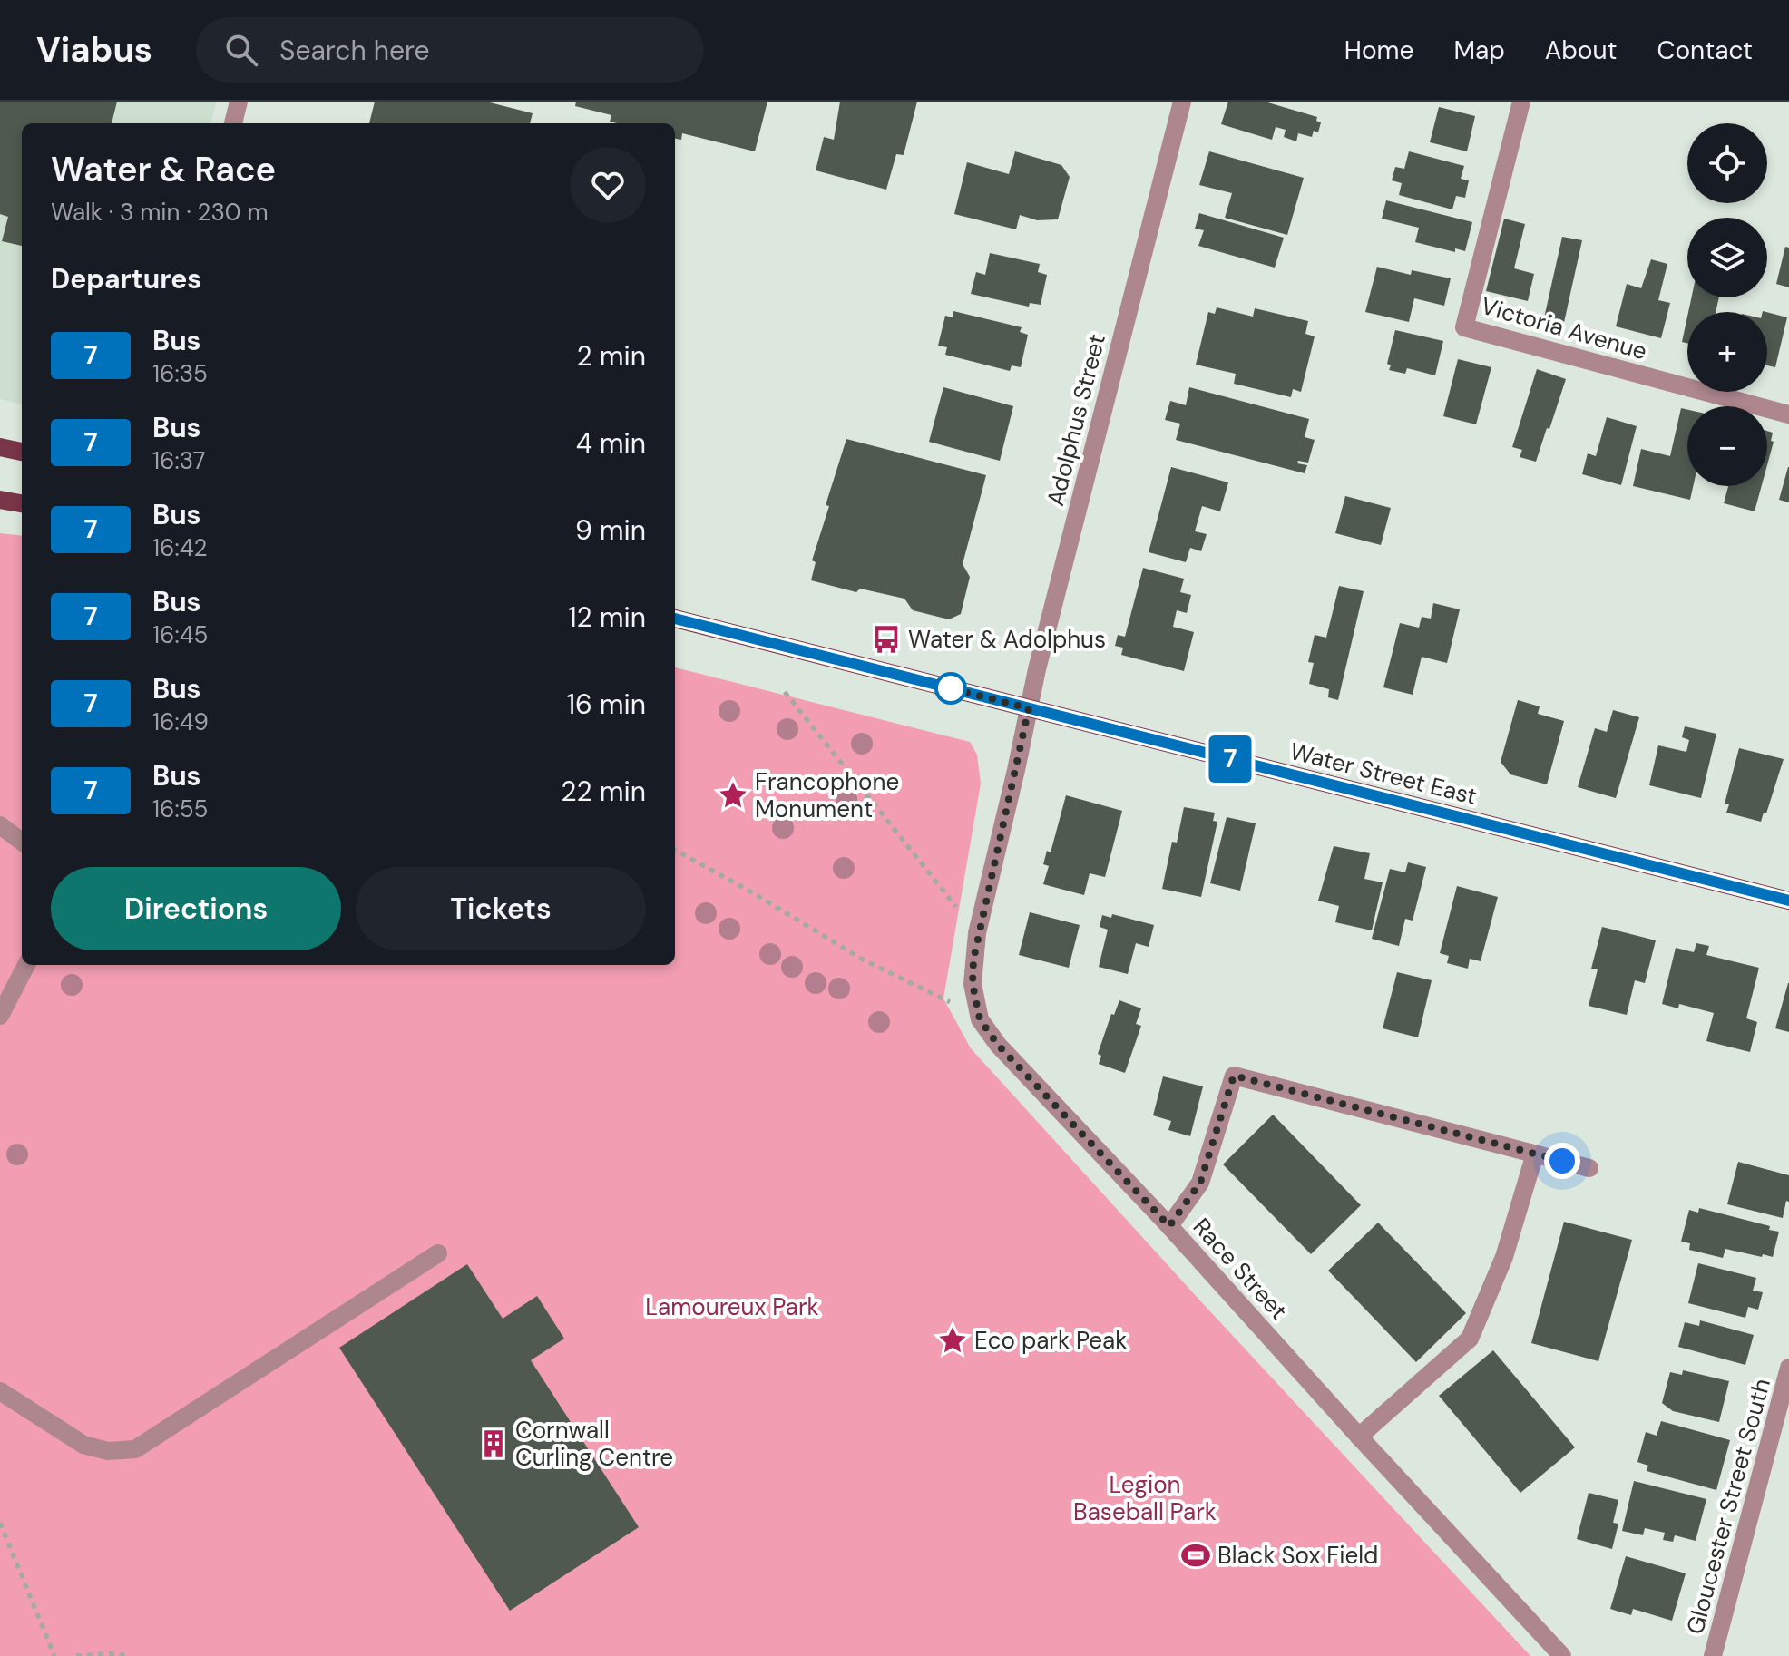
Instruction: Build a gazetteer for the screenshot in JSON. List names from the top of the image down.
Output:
{
  "streets": {
    "main road": ["Water Street East"],
    "street": [
      "Victoria Avenue",
      "Adolphus Street",
      "Race Street",
      "Gloucester Street South"
    ]
  },
  "crossings": [
    ["Adolphus Street", "Water Street East"],
    ["Adolphus Street", "Race Street"]
  ],
  "parks": ["Lamoureux Park", "Legion Baseball Park"],
  "places": {
    "bus stop": ["Water & Adolphus"],
    "place": ["Francophone Monument", "Eco park Peak"],
    "building": ["Cornwall Curling Centre"],
    "sports": ["Black Sox Field"]
  },
  "lines": ["bus line 7"],
  "page": {
    "header": "Viabus",
    "search": "Search here",
    "nav": [
      "Home",
      "Map",
      "About",
      "Contact"
    ],
    "on_map": "7",
    "map_buttons": ["+", "−"],
    "heading": [
      ["Water & Race", "Walk · 3 min · 230 m"],
      "Departures"
    ],
    "list": [
      {
        "mark": "7",
        "name": "Bus",
        "note": "16:35",
        "value": "2 min"
      },
      {
        "mark": "7",
        "name": "Bus",
        "note": "16:37",
        "value": "4 min"
      },
      {
        "mark": "7",
        "name": "Bus",
        "note": "16:42",
        "value": "9 min"
      },
      {
        "mark": "7",
        "name": "Bus",
        "note": "16:45",
        "value": "12 min"
      },
      {
        "mark": "7",
        "name": "Bus",
        "note": "16:49",
        "value": "16 min"
      },
      {
        "mark": "7",
        "name": "Bus",
        "note": "16:55",
        "value": "22 min"
      }
    ],
    "buttons": ["Directions", "Tickets"]
  }
}
